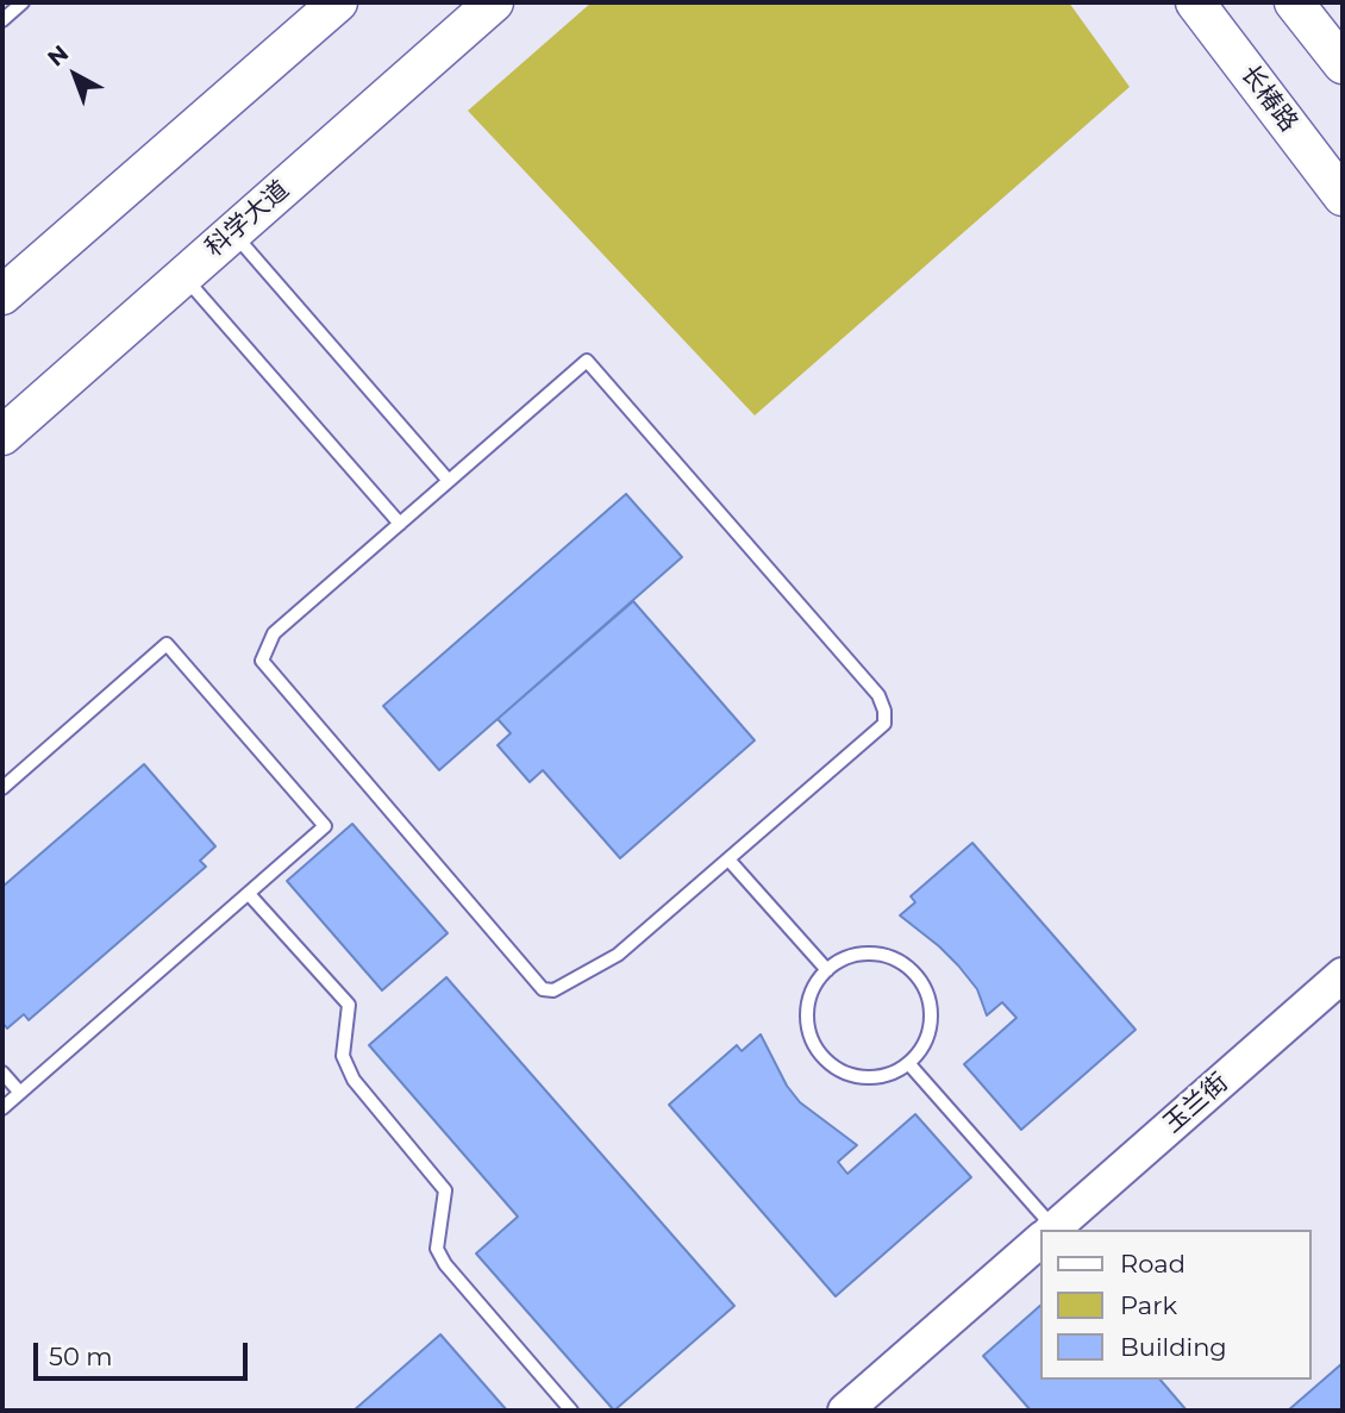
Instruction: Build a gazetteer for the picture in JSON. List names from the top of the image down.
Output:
{
  "streets": {
    "main road": ["长椿路", "科学大道"],
    "street": ["玉兰街"]
  },
  "legend": ["Road", "Park", "Building"],
  "scale_bar": "50 m",
  "north": "top left"
}
